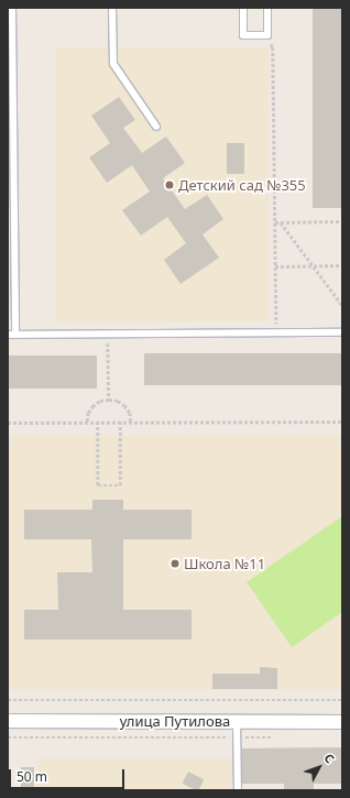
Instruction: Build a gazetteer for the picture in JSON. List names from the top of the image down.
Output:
{
  "streets": {
    "street": ["улица Путилова"]
  },
  "places": ["Детский сад №355", "Школа №11"],
  "scale_bar": "50 m",
  "north": "top right"
}
